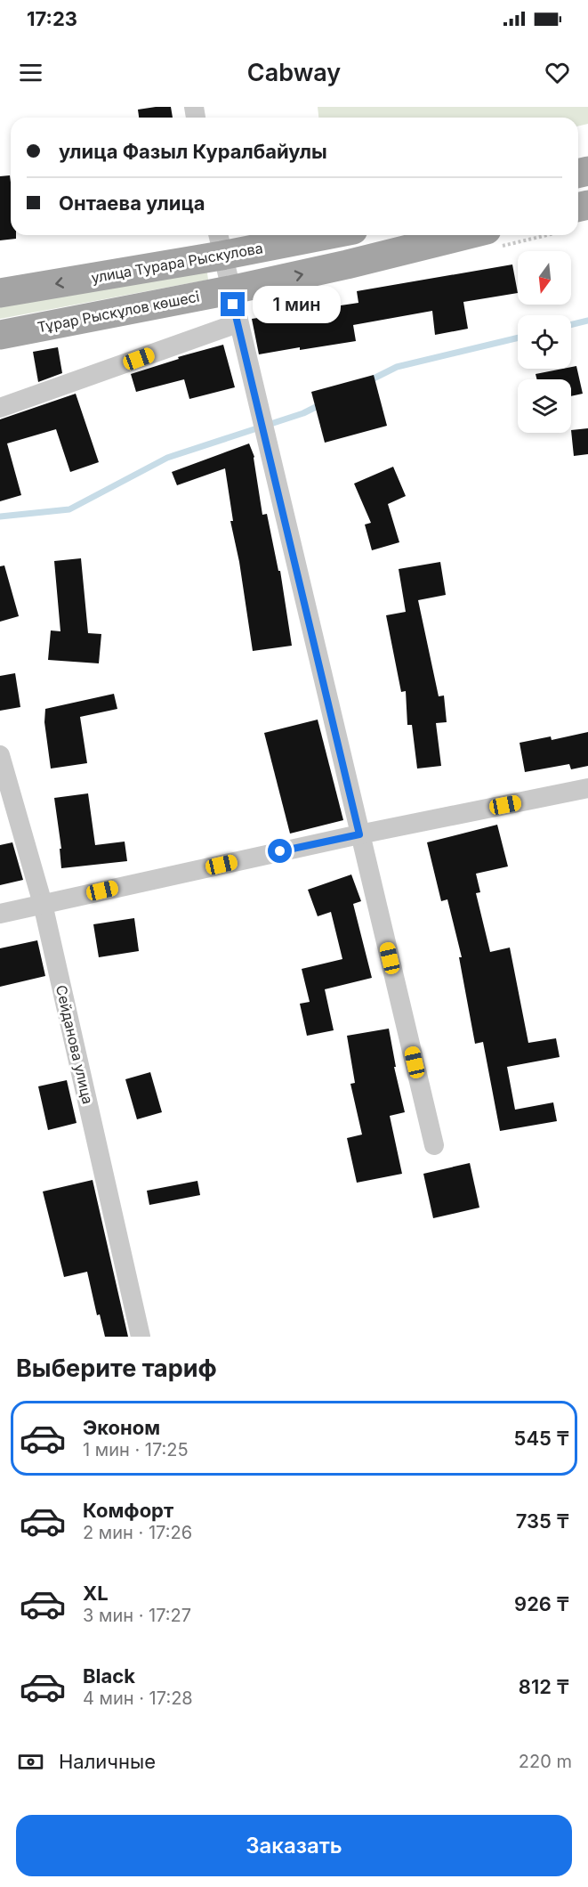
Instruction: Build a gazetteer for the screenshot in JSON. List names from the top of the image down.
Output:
{
  "streets": {
    "main road": ["улица Турара Рыскулова", "Тұрар Рыскұлов көшесі"],
    "street": ["Сейданова улица"]
  },
  "one_way": ["улица Турара Рыскулова", "Тұрар Рыскұлов көшесі"],
  "north": "bottom",
  "page": {
    "status": "17:23",
    "header": "Cabway",
    "banner": ["улица Фазыл Куралбайулы", "Онтаева улица"],
    "bubble": "1 мин",
    "heading": "Выберите тариф",
    "list": [
      {
        "name": "Эконом",
        "note": "1 мин · 17:25",
        "value": "545 ₸"
      },
      {
        "name": "Комфорт",
        "note": "2 мин · 17:26",
        "value": "735 ₸"
      },
      {
        "name": "XL",
        "note": "3 мин · 17:27",
        "value": "926 ₸"
      },
      {
        "name": "Black",
        "note": "4 мин · 17:28",
        "value": "812 ₸"
      }
    ],
    "pay": ["Наличные", "220 m"],
    "buttons": "Заказать"
  }
}
